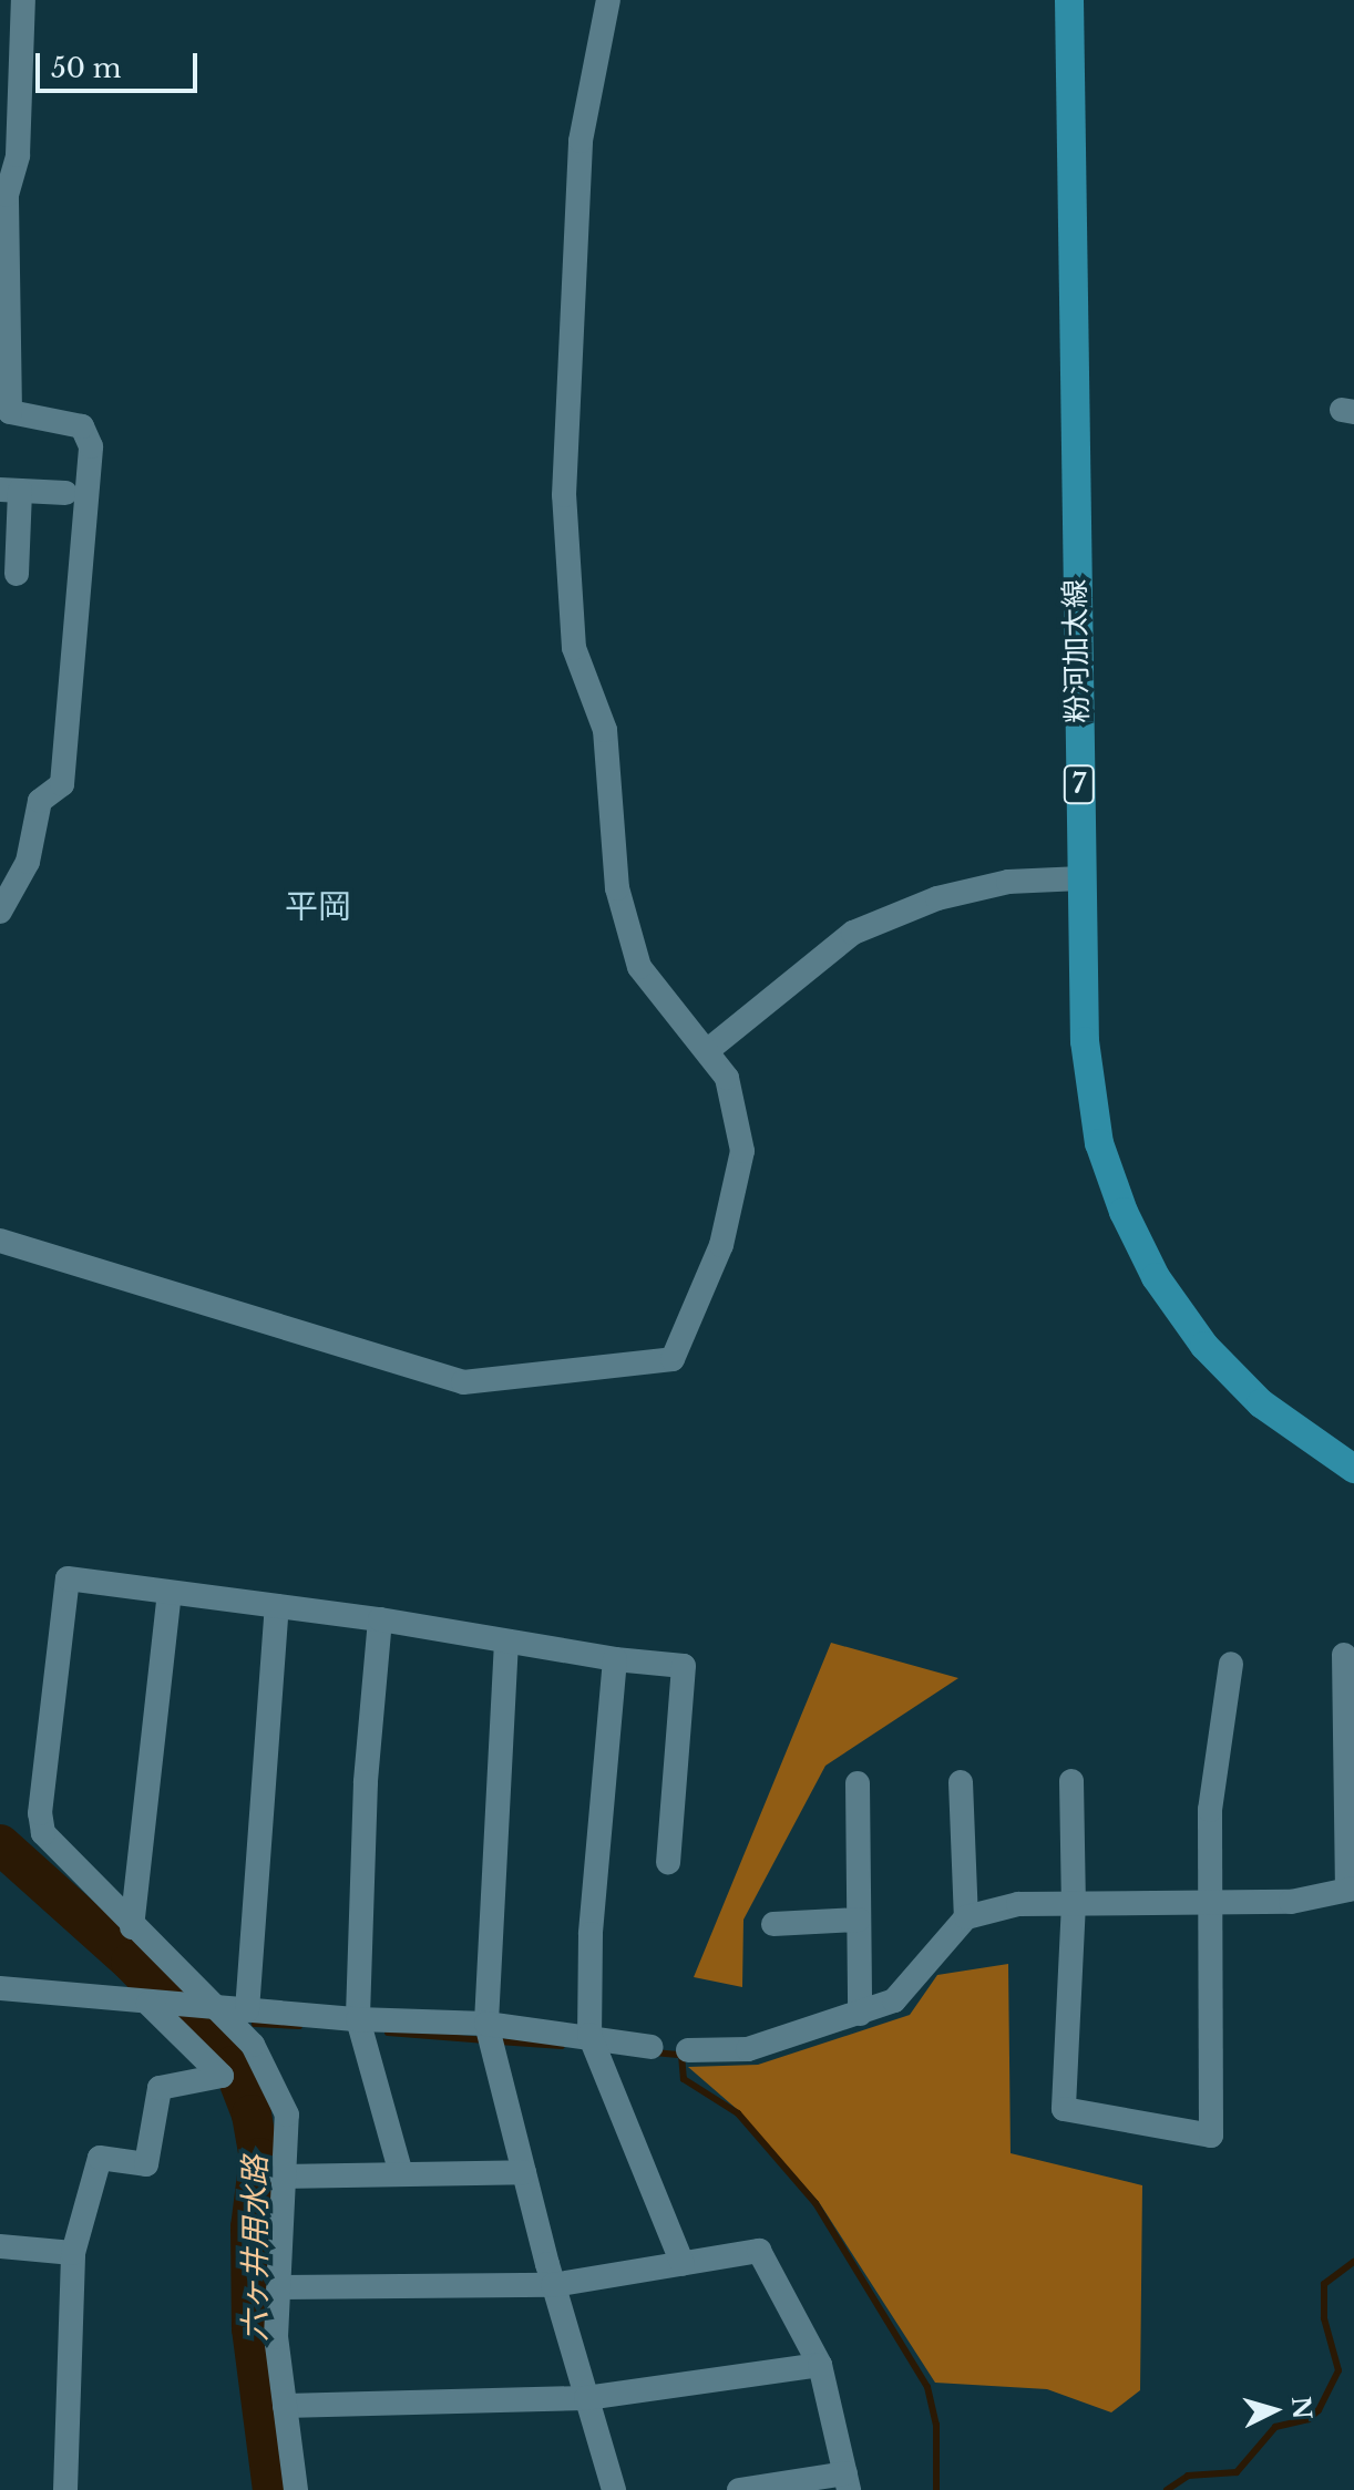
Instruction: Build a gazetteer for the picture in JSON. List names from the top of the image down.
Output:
{
  "streets": {
    "main road": ["粉河加太線", "7"]
  },
  "districts": ["平岡"],
  "water": ["六ヶ井用水路"],
  "scale_bar": "50 m",
  "north": "right"
}
